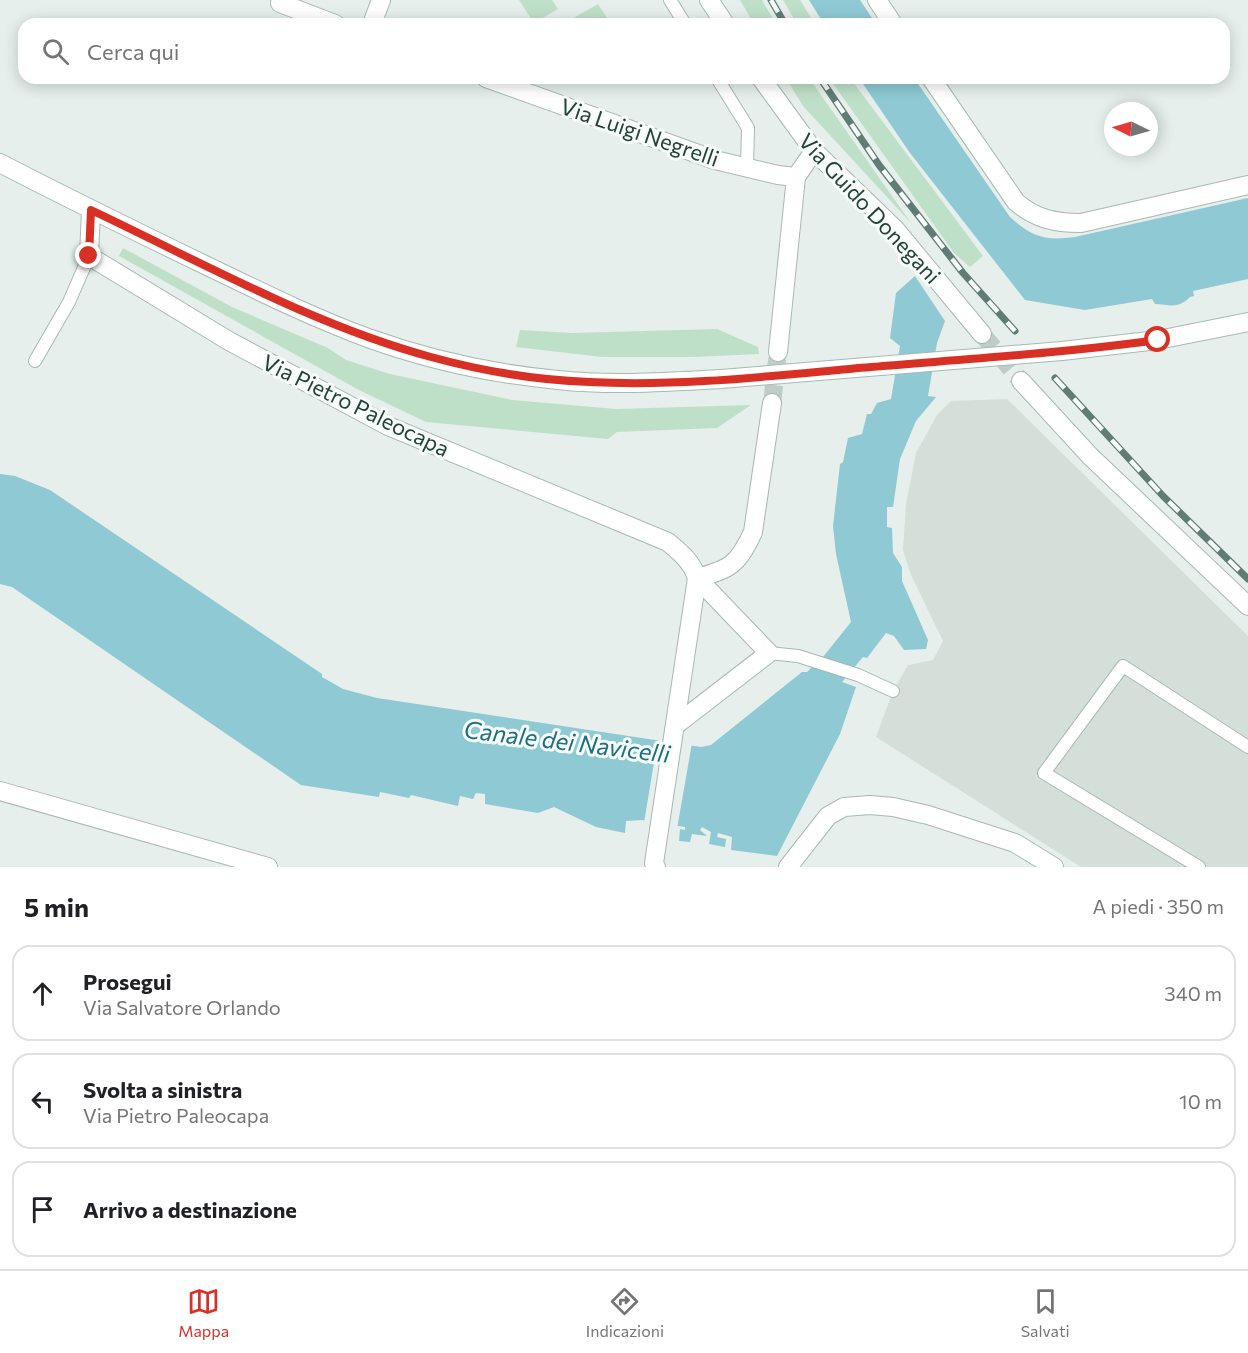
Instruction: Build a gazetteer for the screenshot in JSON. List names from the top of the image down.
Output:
{
  "streets": {
    "street": ["Via Luigi Negrelli", "Via Guido Donegani", "Via Pietro Paleocapa"]
  },
  "water": ["Canale dei Navicelli"],
  "north": "left",
  "page": {
    "search": "Cerca qui",
    "heading": ["5 min", "A piedi · 350 m"],
    "list": [
      ["Prosegui", "Via Salvatore Orlando", "340 m"],
      ["Svolta a sinistra", "Via Pietro Paleocapa", "10 m"],
      "Arrivo a destinazione"
    ],
    "nav": ["Mappa", "Indicazioni", "Salvati"]
  }
}
